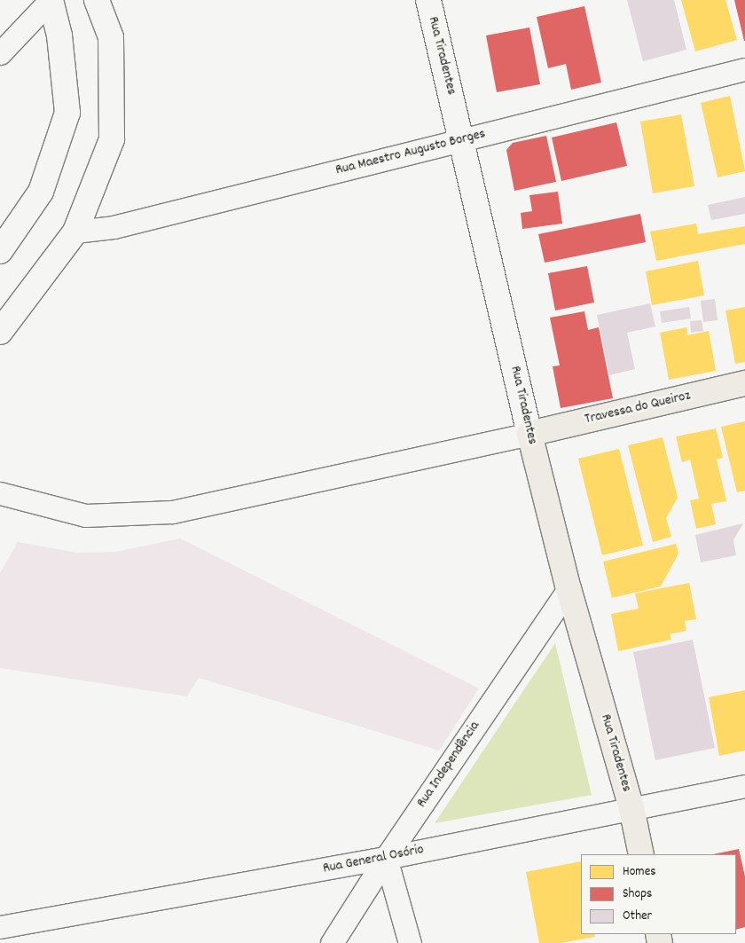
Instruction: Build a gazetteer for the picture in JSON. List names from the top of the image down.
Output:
{
  "streets": {
    "main road": ["Rua Tiradentes", "Travessa do Queiroz"],
    "street": ["Rua Maestro Augusto Borges", "Rua Independência", "Rua General Osório"]
  },
  "crossings": [
    ["Rua Tiradentes", "Rua Maestro Augusto Borges"],
    ["Rua Tiradentes", "Travessa do Queiroz"],
    ["Rua Tiradentes", "Rua Independência"],
    ["Rua Tiradentes", "Rua General Osório"],
    ["Rua Independência", "Rua General Osório"]
  ],
  "legend": ["Homes", "Shops", "Other"]
}
